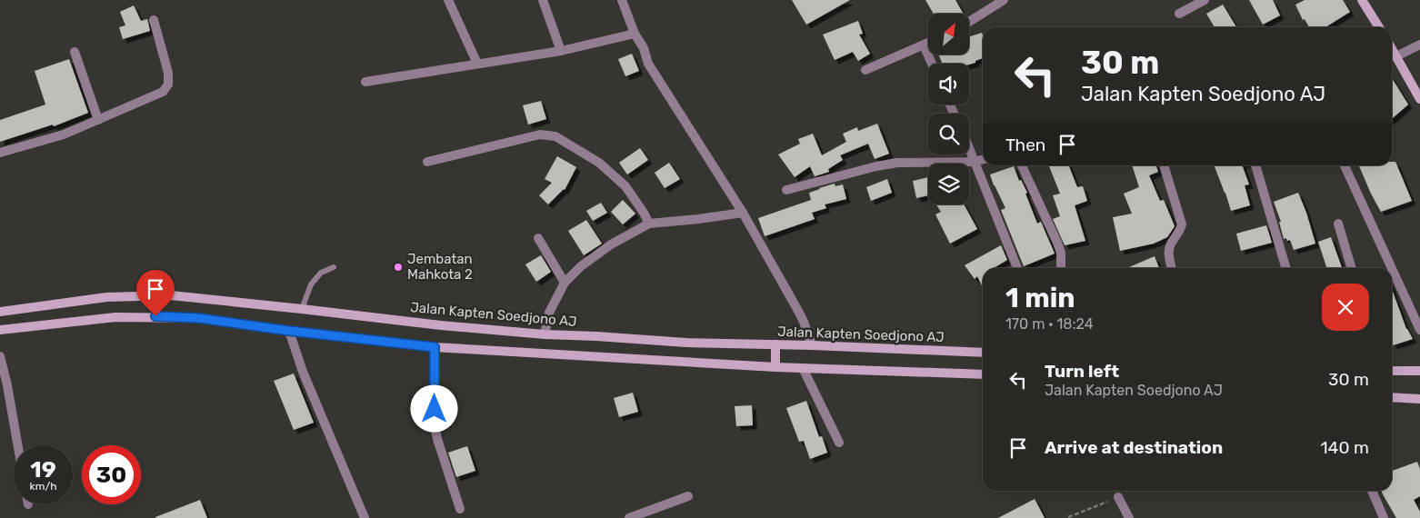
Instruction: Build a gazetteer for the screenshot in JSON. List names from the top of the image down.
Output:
{
  "streets": {
    "main road": ["Jalan Kapten Soedjono AJ"]
  },
  "places": ["Jembatan Mahkota 2"],
  "north": "top right",
  "page": {
    "turn": ["30 m", "Jalan Kapten Soedjono AJ"],
    "then": "Then",
    "heading": ["1 min", "170 m · 18:24"],
    "list": [
      {
        "name": "Turn left",
        "note": "Jalan Kapten Soedjono AJ",
        "value": "30 m"
      },
      {
        "name": "Arrive at destination",
        "value": "140 m"
      }
    ],
    "speed": "19 km/h",
    "limit": "30"
  }
}
